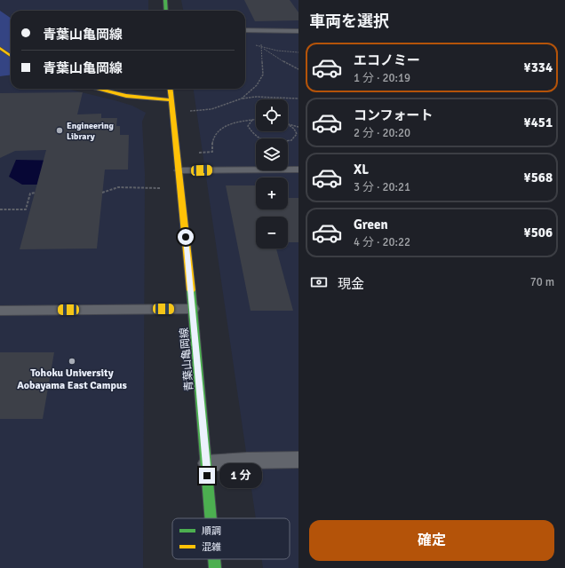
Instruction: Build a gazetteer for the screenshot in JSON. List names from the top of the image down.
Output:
{
  "streets": {
    "street": ["青葉山亀岡線"]
  },
  "places": ["Engineering Library", "Tohoku University Aobayama East Campus"],
  "legend": ["順調", "混雑"],
  "page": {
    "heading": "車両を選択",
    "banner": ["青葉山亀岡線", "青葉山亀岡線"],
    "list": [
      {
        "name": "エコノミー",
        "note": "1 分 · 20:19",
        "value": "¥334"
      },
      {
        "name": "コンフォート",
        "note": "2 分 · 20:20",
        "value": "¥451"
      },
      {
        "name": "XL",
        "note": "3 分 · 20:21",
        "value": "¥568"
      },
      {
        "name": "Green",
        "note": "4 分 · 20:22",
        "value": "¥506"
      }
    ],
    "map_buttons": ["+", "−"],
    "pay": ["現金", "70 m"],
    "bubble": "1 分",
    "buttons": "確定"
  }
}
